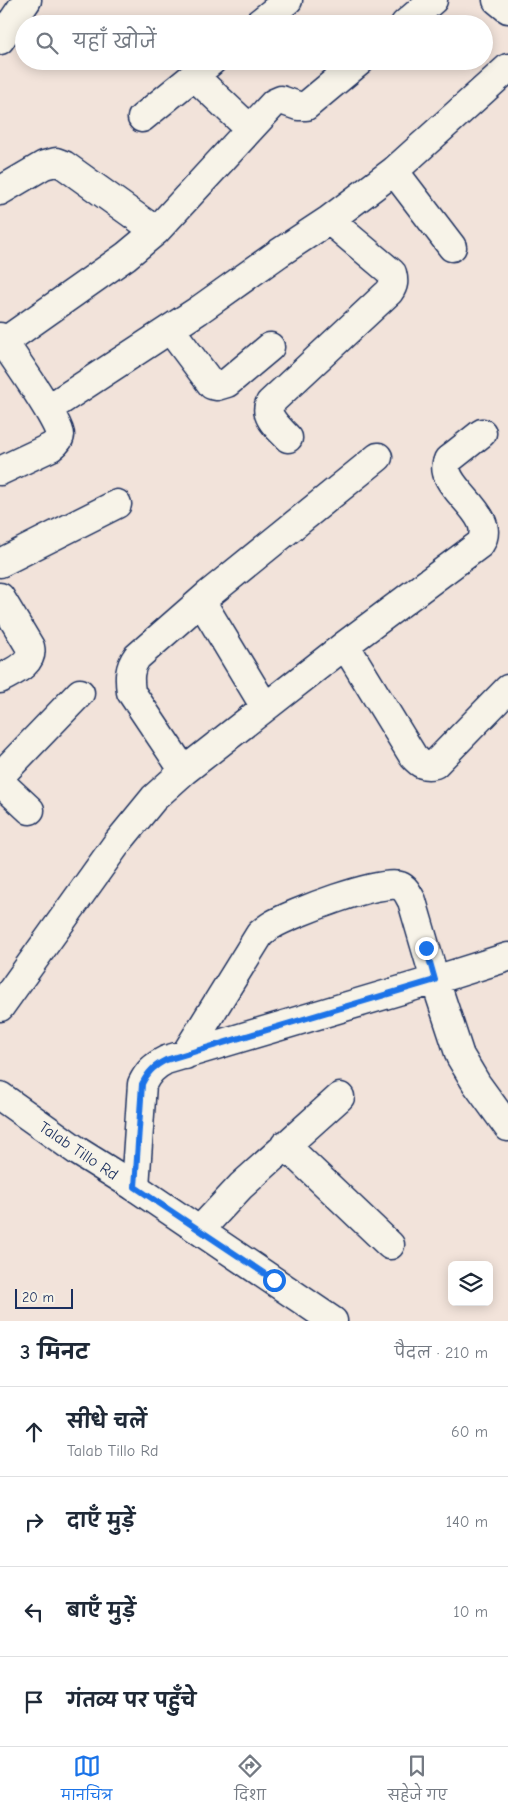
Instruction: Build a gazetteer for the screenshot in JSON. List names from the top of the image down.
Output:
{
  "streets": {
    "street": ["Talab Tillo Rd"]
  },
  "scale_bar": "20 m",
  "page": {
    "search": "यहाँ खोजें",
    "scale": "20 m",
    "heading": ["3 मिनट", "पैदल · 210 m"],
    "list": [
      ["सीधे चलें", "Talab Tillo Rd", "60 m"],
      ["दाएँ मुड़ें", "140 m"],
      ["बाएँ मुड़ें", "10 m"],
      "गंतव्य पर पहुँचे"
    ],
    "nav": ["मानचित्र", "दिशा", "सहेजे गए"]
  }
}
